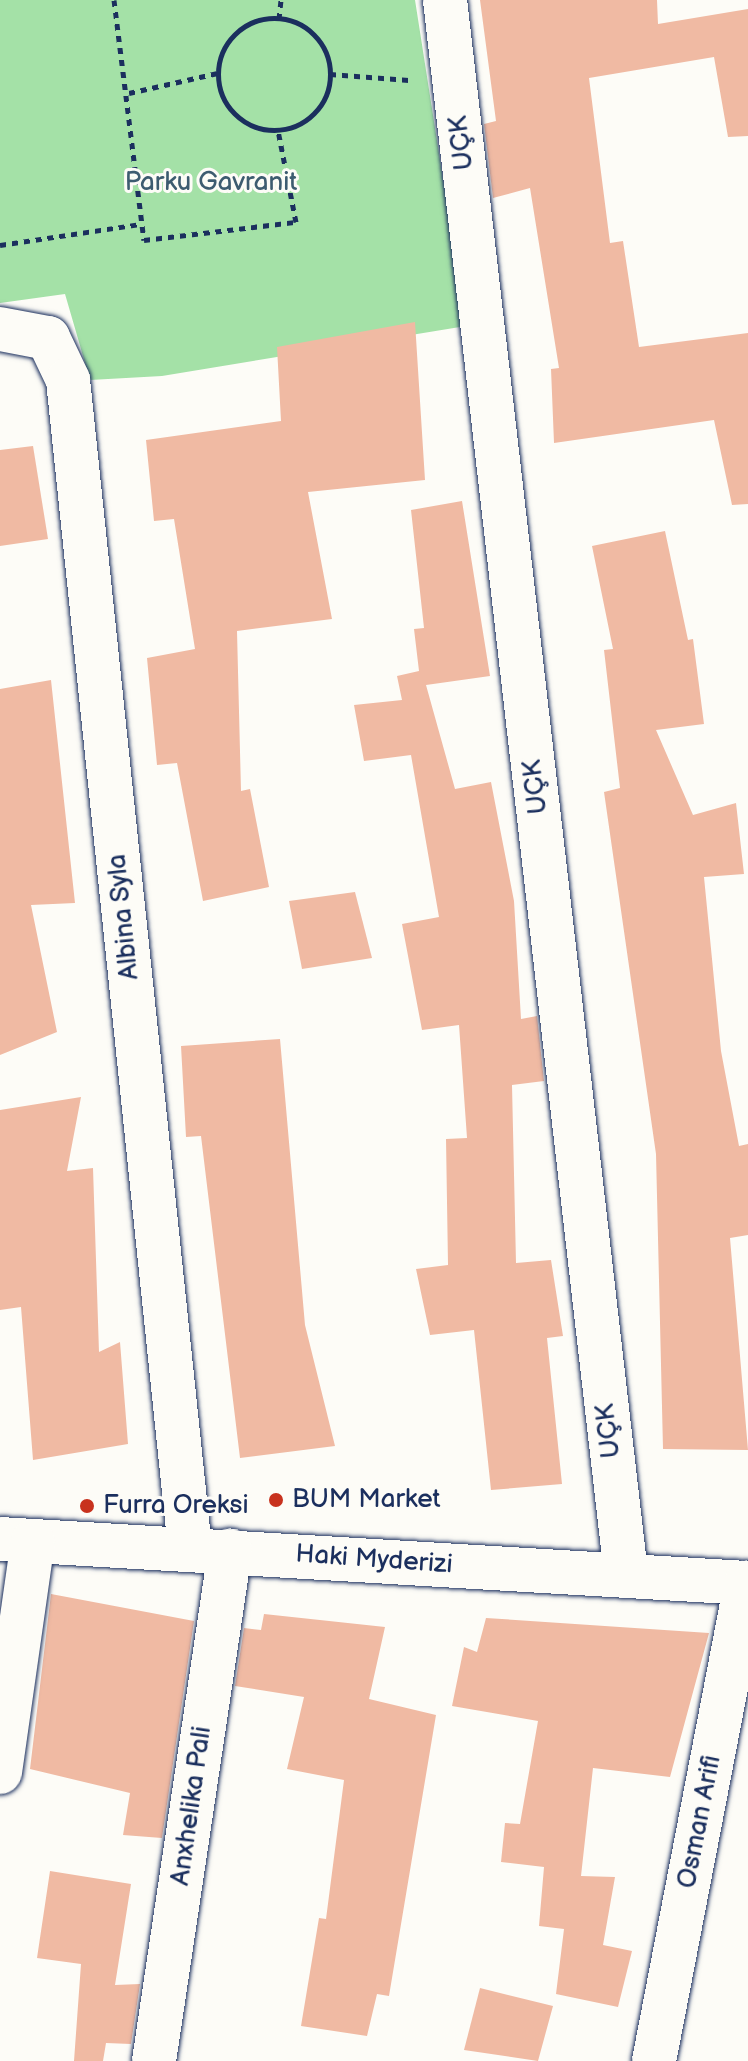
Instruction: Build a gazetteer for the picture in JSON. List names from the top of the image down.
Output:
{
  "streets": {
    "street": [
      "UÇK",
      "Albina Syla",
      "Haki Myderizi",
      "Anxhelika Pali",
      "Osman Arifi"
    ]
  },
  "crossings": [
    ["UÇK", "Haki Myderizi"],
    ["Albina Syla", "Haki Myderizi"],
    ["Albina Syla", "Anxhelika Pali"],
    ["Haki Myderizi", "Anxhelika Pali"],
    ["Haki Myderizi", "Osman Arifi"]
  ],
  "parks": ["Parku Gavranit"],
  "places": ["BUM Market", "Furra Oreksi"]
}
